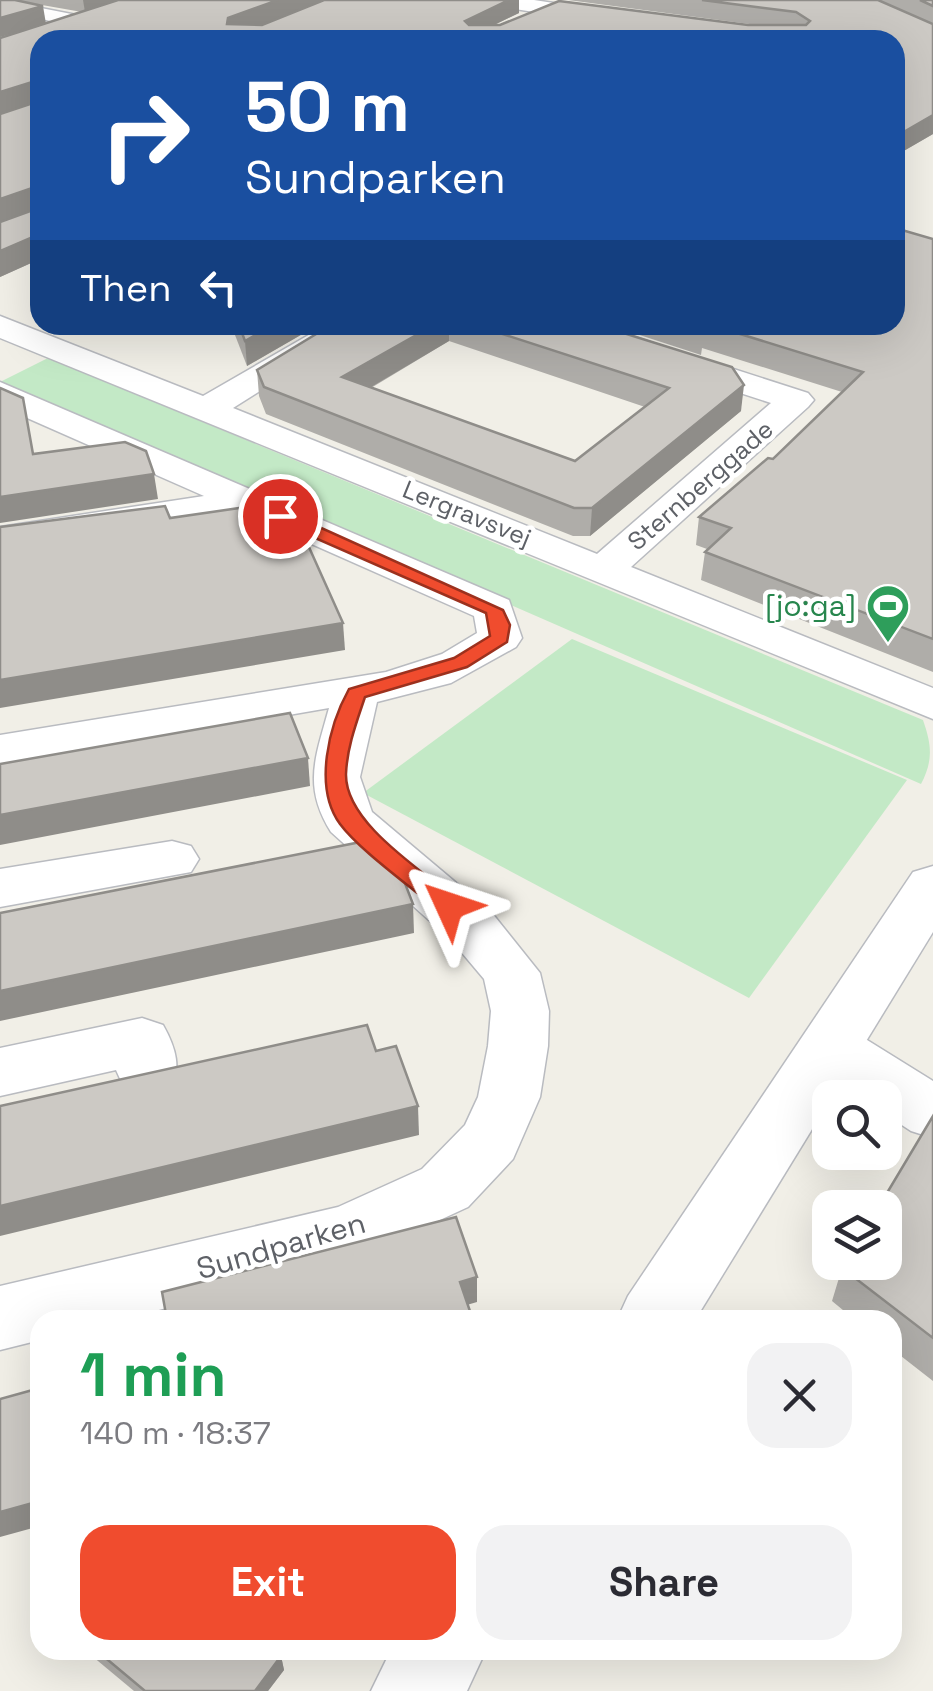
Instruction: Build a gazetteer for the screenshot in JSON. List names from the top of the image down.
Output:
{
  "streets": {
    "street": ["Sternberggade", "Lergravsvej", "Sundparken"]
  },
  "crossings": [
    ["Sternberggade", "Lergravsvej"]
  ],
  "places": {
    "sports": ["[jo:ga]"]
  },
  "page": {
    "turn": ["50 m", "Sundparken"],
    "then": "Then",
    "heading": ["1 min", "140 m · 18:37"],
    "buttons": ["Exit", "Share"]
  }
}
